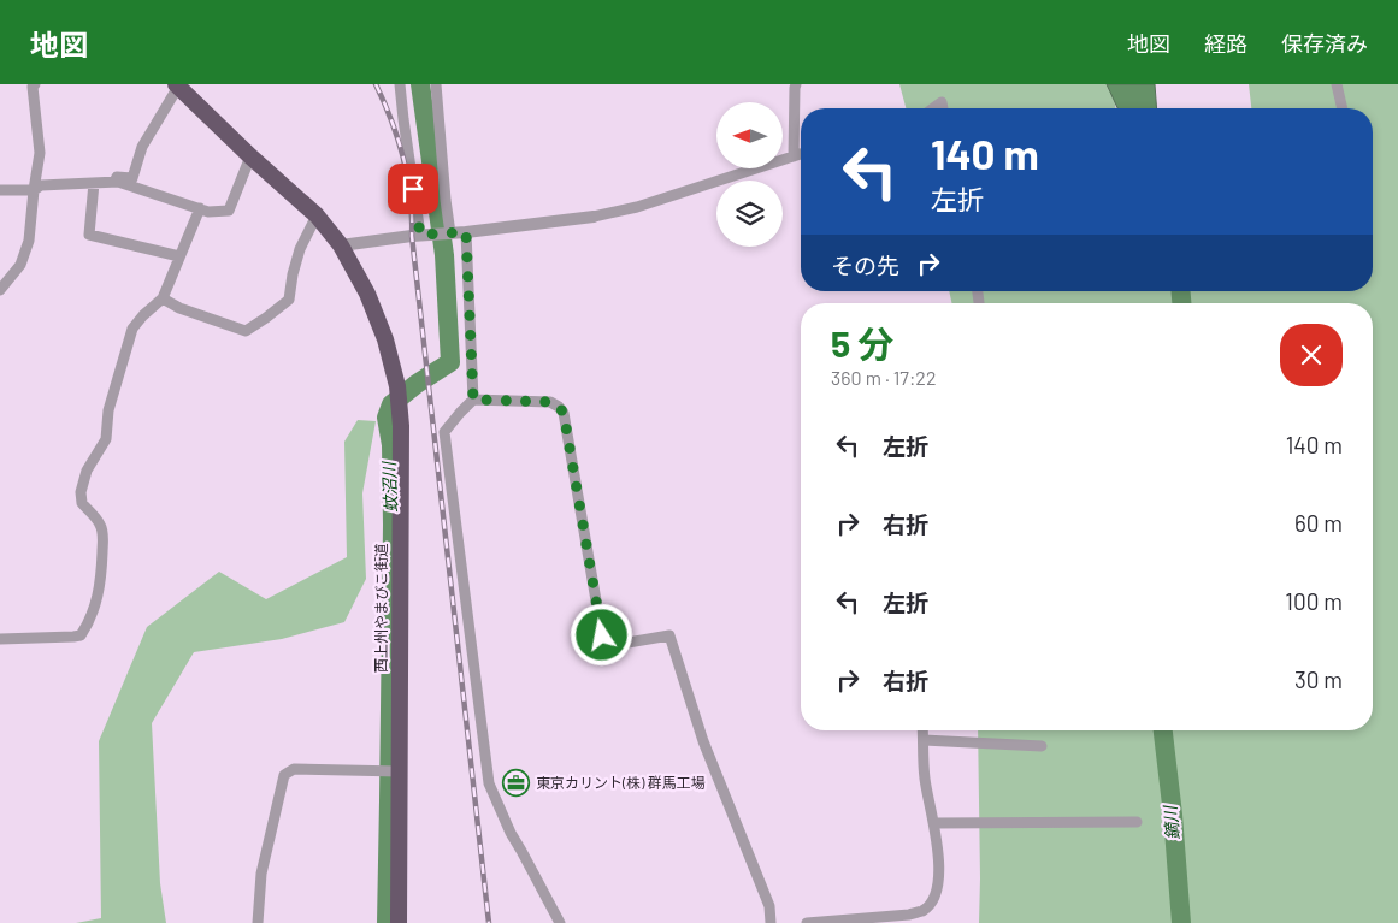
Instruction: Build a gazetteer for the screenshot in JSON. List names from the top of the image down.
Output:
{
  "streets": {
    "highway": ["西上州やまびこ街道"]
  },
  "water": ["蚊沼川", "鏑川"],
  "places": {
    "office": ["東京カリント(株) 群馬工場"]
  },
  "north": "left",
  "page": {
    "header": "地図",
    "nav": ["地図", "経路", "保存済み"],
    "turn": ["140 m", "左折"],
    "then": "その先",
    "heading": ["5 分", "360 m · 17:22"],
    "list": [
      {
        "name": "左折",
        "value": "140 m"
      },
      {
        "name": "右折",
        "value": "60 m"
      },
      {
        "name": "左折",
        "value": "100 m"
      },
      {
        "name": "右折",
        "value": "30 m"
      }
    ]
  }
}
